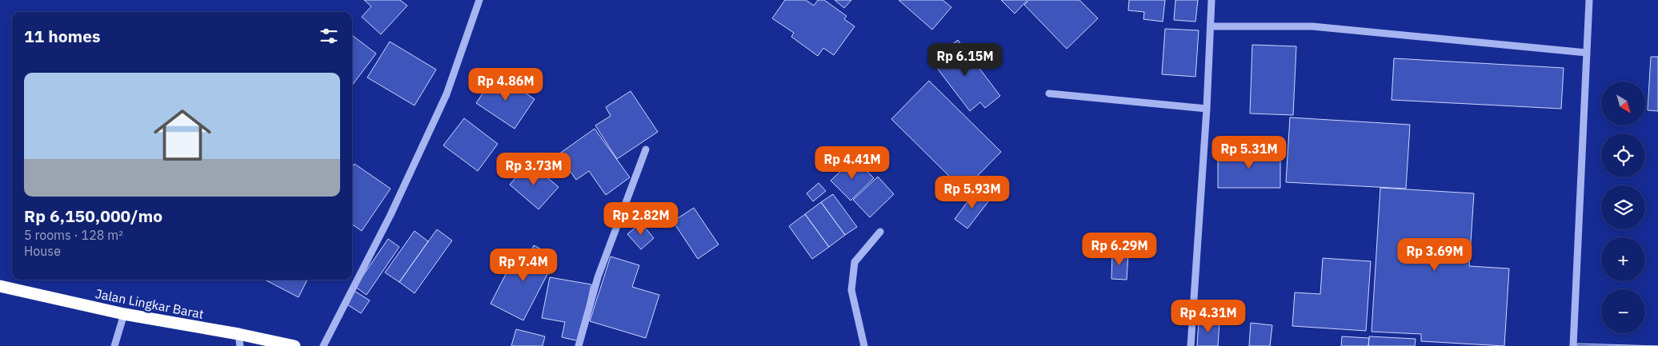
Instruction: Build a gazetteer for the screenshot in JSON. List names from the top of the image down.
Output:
{
  "streets": {
    "highway": ["Jalan Lingkar Barat"]
  },
  "north": "bottom right",
  "page": {
    "heading": "11 homes",
    "price": [
      "Rp 6.15M",
      "Rp 4.86M",
      "Rp 5.31M",
      "Rp 4.41M",
      "Rp 3.73M",
      "Rp 5.93M",
      "Rp 2.82M",
      "Rp 6.29M",
      "Rp 3.69M",
      "Rp 7.4M",
      "Rp 4.31M"
    ],
    "list": [
      {
        "name": "Rp 6,150,000/mo",
        "note": "5 rooms · 128 m² · House"
      }
    ],
    "map_buttons": ["+", "−"]
  }
}
